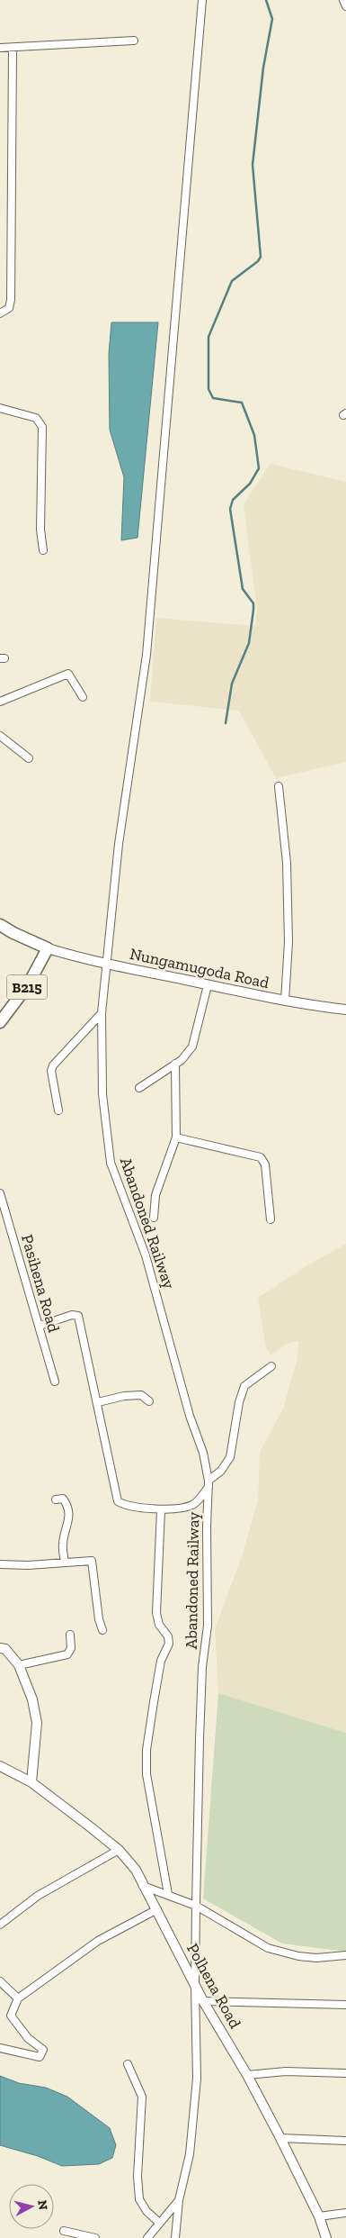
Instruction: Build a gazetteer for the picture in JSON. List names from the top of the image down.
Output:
{
  "streets": {
    "main road": ["B215"],
    "street": [
      "Nungamugoda Road",
      "Abandoned Railway",
      "Pasihena Road",
      "Polhena Road"
    ]
  },
  "crossings": [
    ["Nungamugoda Road", "B215"],
    ["Nungamugoda Road", "Abandoned Railway"],
    ["Abandoned Railway", "Polhena Road"]
  ],
  "north": "right"
}
